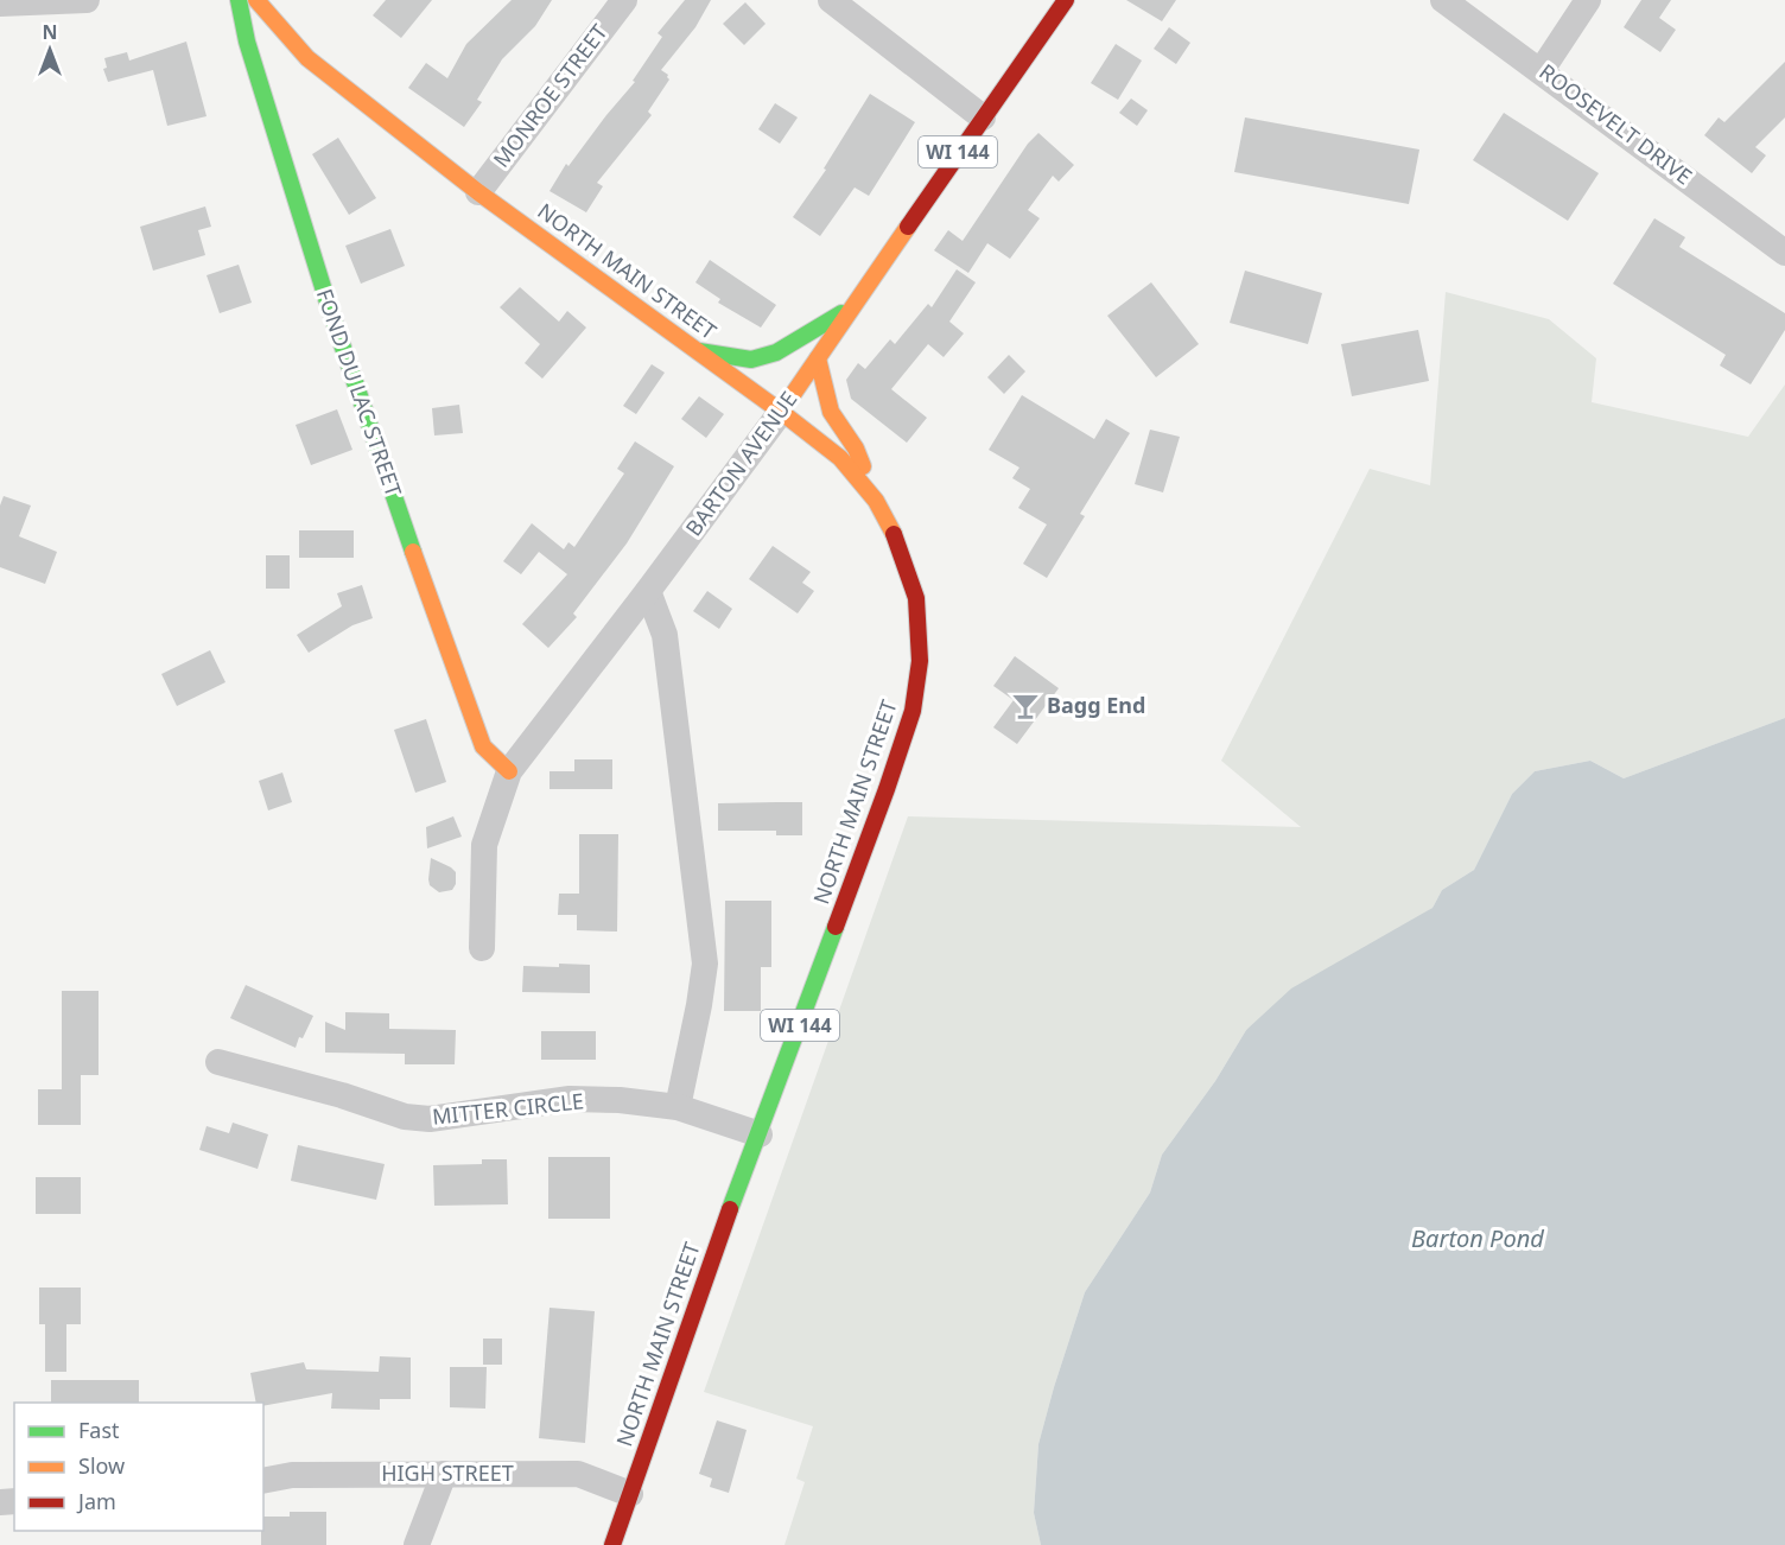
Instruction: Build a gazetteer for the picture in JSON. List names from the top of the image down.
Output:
{
  "streets": {
    "main road": [
      "WI 144",
      "NORTH MAIN STREET",
      "FOND DU LAC STREET",
      "BARTON AVENUE"
    ],
    "street": [
      "MONROE STREET",
      "ROOSEVELT DRIVE",
      "MITTER CIRCLE",
      "HIGH STREET"
    ]
  },
  "crossings": [
    ["MONROE STREET", "NORTH MAIN STREET"],
    ["NORTH MAIN STREET", "BARTON AVENUE"],
    ["NORTH MAIN STREET", "MITTER CIRCLE"],
    ["NORTH MAIN STREET", "HIGH STREET"],
    ["FOND DU LAC STREET", "BARTON AVENUE"]
  ],
  "water": ["Barton Pond"],
  "places": {
    "bar": ["Bagg End"]
  },
  "legend": ["Fast", "Slow", "Jam"],
  "north": "top"
}
